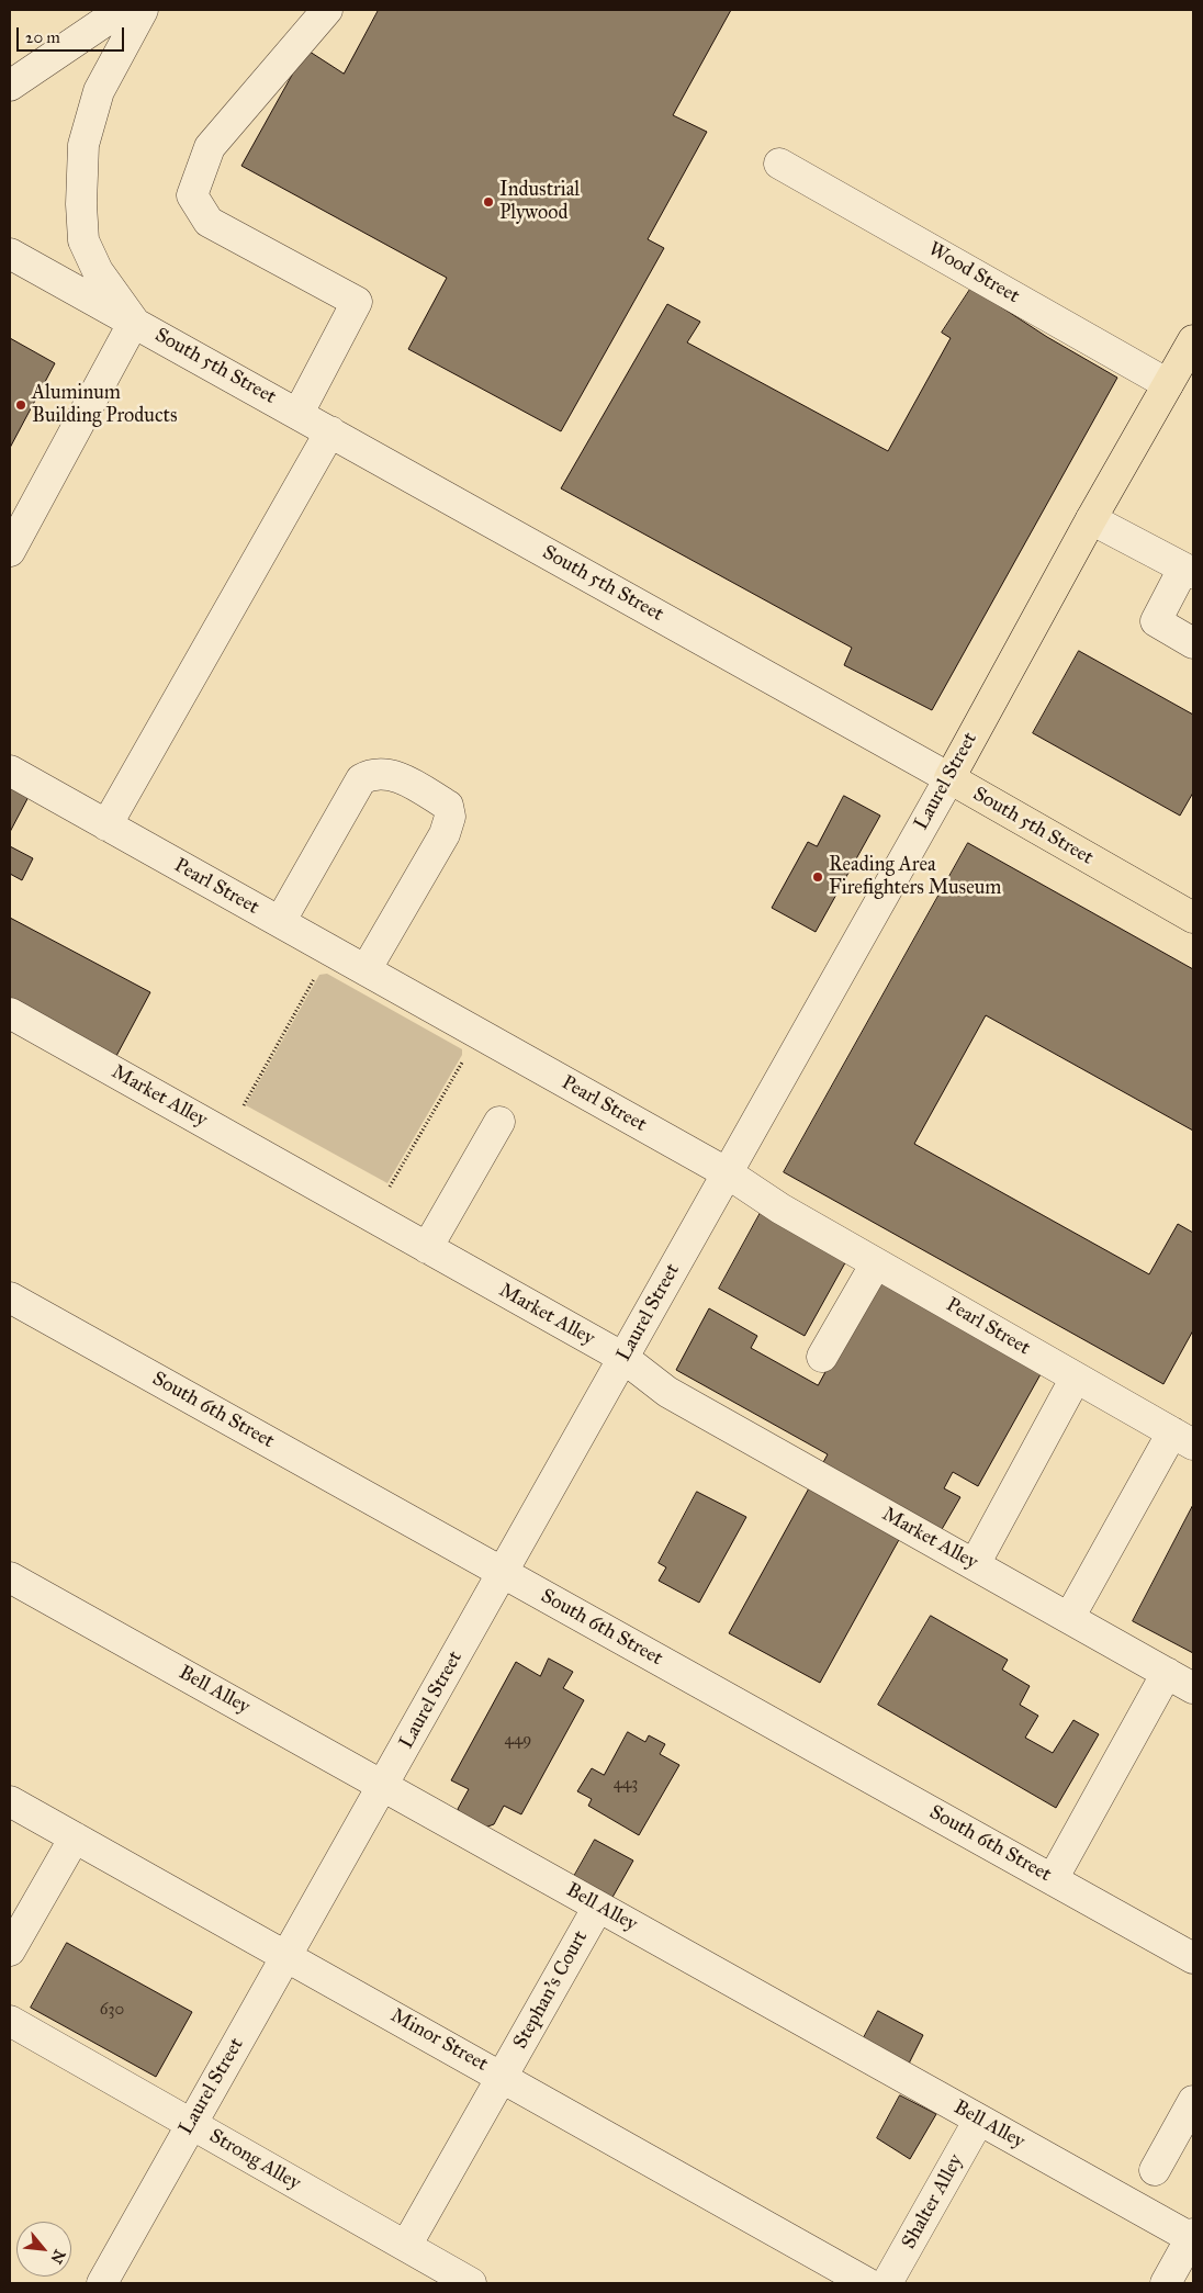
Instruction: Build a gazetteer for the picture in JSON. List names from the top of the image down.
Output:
{
  "streets": {
    "main road": ["South 5th Street", "Laurel Street"],
    "street": [
      "Wood Street",
      "Pearl Street",
      "Market Alley",
      "South 6th Street",
      "Bell Alley",
      "Stephan's Court",
      "Minor Street",
      "Strong Alley",
      "Shalter Alley"
    ]
  },
  "crossings": [
    ["Wood Street", "Laurel Street"],
    ["South 5th Street", "Laurel Street"],
    ["Laurel Street", "Pearl Street"],
    ["Laurel Street", "Market Alley"],
    ["Laurel Street", "South 6th Street"],
    ["Laurel Street", "Bell Alley"],
    ["Laurel Street", "Minor Street"],
    ["Laurel Street", "Strong Alley"],
    ["Bell Alley", "Stephan's Court"],
    ["Bell Alley", "Shalter Alley"],
    ["Stephan's Court", "Minor Street"],
    ["Stephan's Court", "Strong Alley"]
  ],
  "places": ["Industrial Plywood", "Aluminum Building Products", "Reading Area Firefighters Museum"],
  "house_numbers": ["449", "443", "630"],
  "scale_bar": "20 m",
  "north": "bottom right"
}
